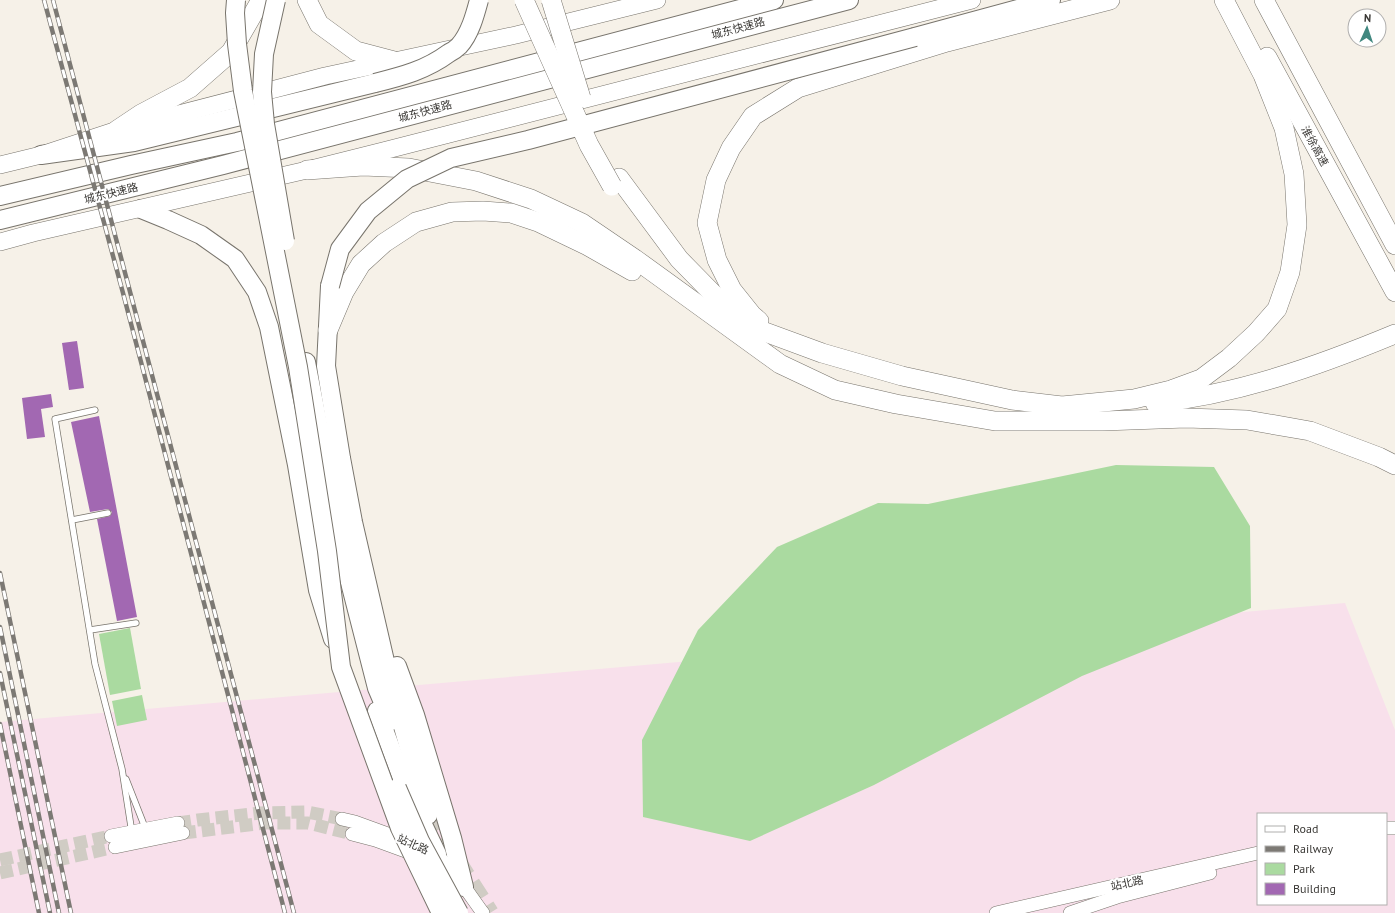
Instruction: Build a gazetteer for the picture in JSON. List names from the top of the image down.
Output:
{
  "streets": {
    "highway": ["城东快速路", "淮徐高速"],
    "street": ["站北路"]
  },
  "legend": [
    "Road",
    "Railway",
    "Park",
    "Building"
  ],
  "north": "top"
}
